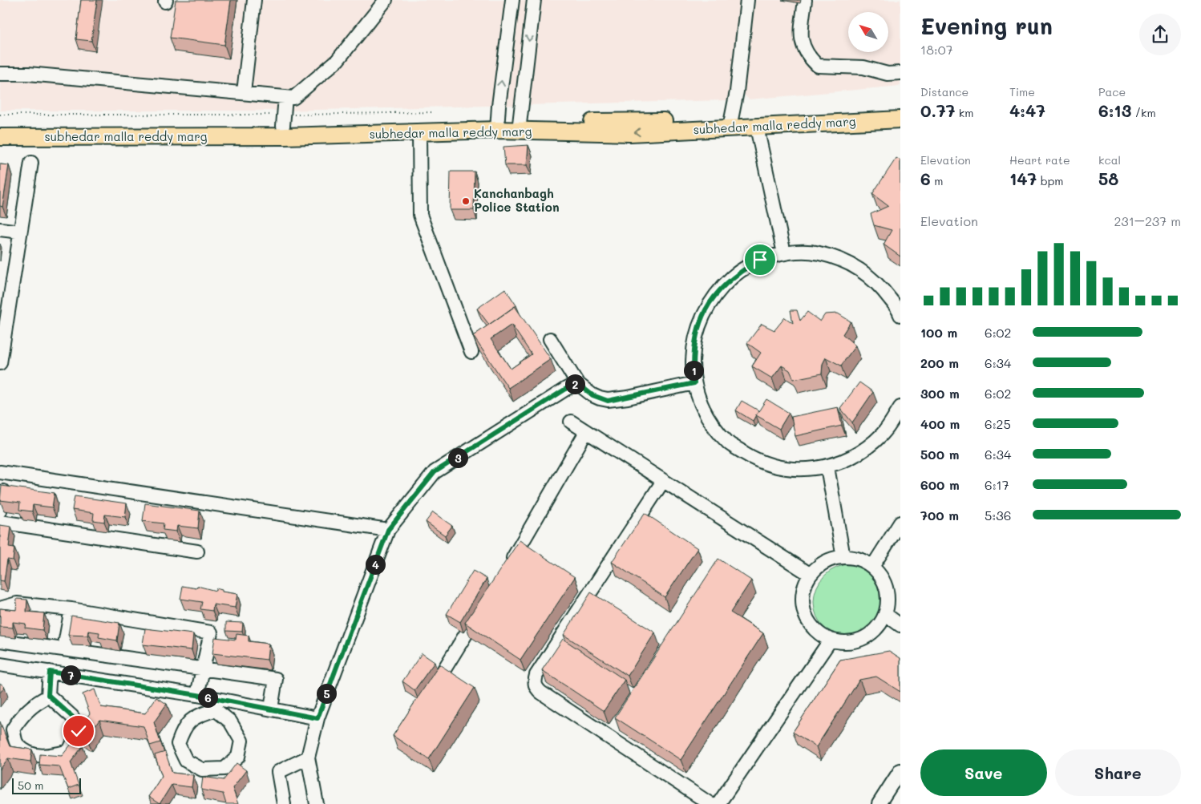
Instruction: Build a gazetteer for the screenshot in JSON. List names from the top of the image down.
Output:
{
  "streets": {
    "main road": ["subhedar malla reddy marg"]
  },
  "places": ["Kanchanbagh Police Station"],
  "scale_bar": "50 m",
  "north": "top left",
  "page": {
    "heading": ["Evening run", "18:07"],
    "stats": [
      ["Distance", "0.77 km"],
      ["Time", "4:47"],
      ["Pace", "6:13 /km"],
      ["Elevation", "6 m"],
      ["Heart rate", "147 bpm"],
      ["kcal", "58"]
    ],
    "chart": ["Elevation", "231–237 m"],
    "list": [
      {
        "name": "100 m",
        "note": "6:02"
      },
      {
        "name": "200 m",
        "note": "6:34"
      },
      {
        "name": "300 m",
        "note": "6:02"
      },
      {
        "name": "400 m",
        "note": "6:25"
      },
      {
        "name": "500 m",
        "note": "6:34"
      },
      {
        "name": "600 m",
        "note": "6:17"
      },
      {
        "name": "700 m",
        "note": "5:36"
      }
    ],
    "pins": [
      "1",
      "2",
      "3",
      "4",
      "7",
      "5",
      "6"
    ],
    "buttons": ["Save", "Share"],
    "scale": "50 m"
  }
}
